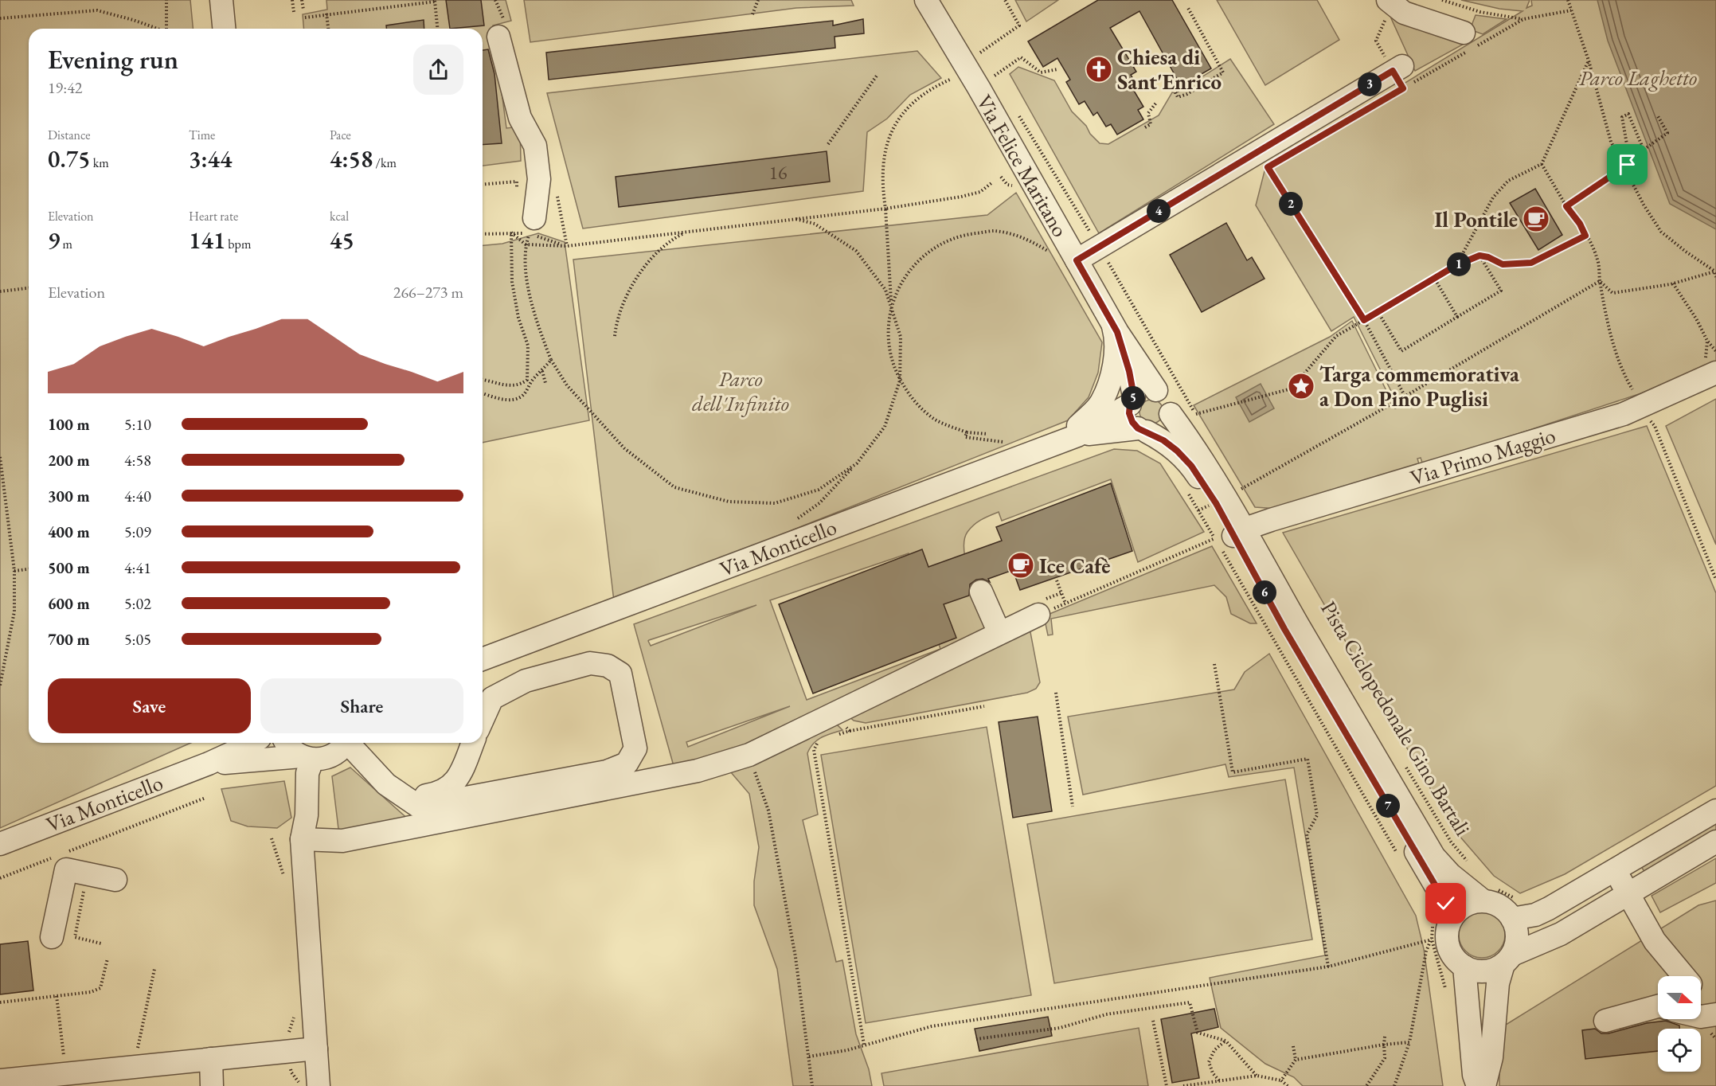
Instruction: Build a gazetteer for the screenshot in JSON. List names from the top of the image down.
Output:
{
  "streets": {
    "street": ["Via Felice Maritano", "Via Primo Maggio", "Via Monticello"],
    "path": ["Pista Ciclopedonale Gino Bartali"]
  },
  "crossings": [
    ["Via Felice Maritano", "Via Monticello"]
  ],
  "parks": ["Parco Laghetto", "Parco dell'Infinito"],
  "places": {
    "church": ["Chiesa di Sant'Enrico"],
    "cafe": ["Il Pontile", "Ice Cafè"],
    "place": ["Targa commemorativa a Don Pino Puglisi"]
  },
  "house_numbers": ["16"],
  "north": "right",
  "page": {
    "heading": ["Evening run", "19:42"],
    "pins": [
      "3",
      "2",
      "4",
      "1",
      "5",
      "6",
      "7"
    ],
    "stats": [
      ["Distance", "0.75 km"],
      ["Time", "3:44"],
      ["Pace", "4:58 /km"],
      ["Elevation", "9 m"],
      ["Heart rate", "141 bpm"],
      ["kcal", "45"]
    ],
    "chart": ["Elevation", "266–273 m"],
    "list": [
      {
        "name": "100 m",
        "note": "5:10"
      },
      {
        "name": "200 m",
        "note": "4:58"
      },
      {
        "name": "300 m",
        "note": "4:40"
      },
      {
        "name": "400 m",
        "note": "5:09"
      },
      {
        "name": "500 m",
        "note": "4:41"
      },
      {
        "name": "600 m",
        "note": "5:02"
      },
      {
        "name": "700 m",
        "note": "5:05"
      }
    ],
    "buttons": ["Save", "Share"]
  }
}
